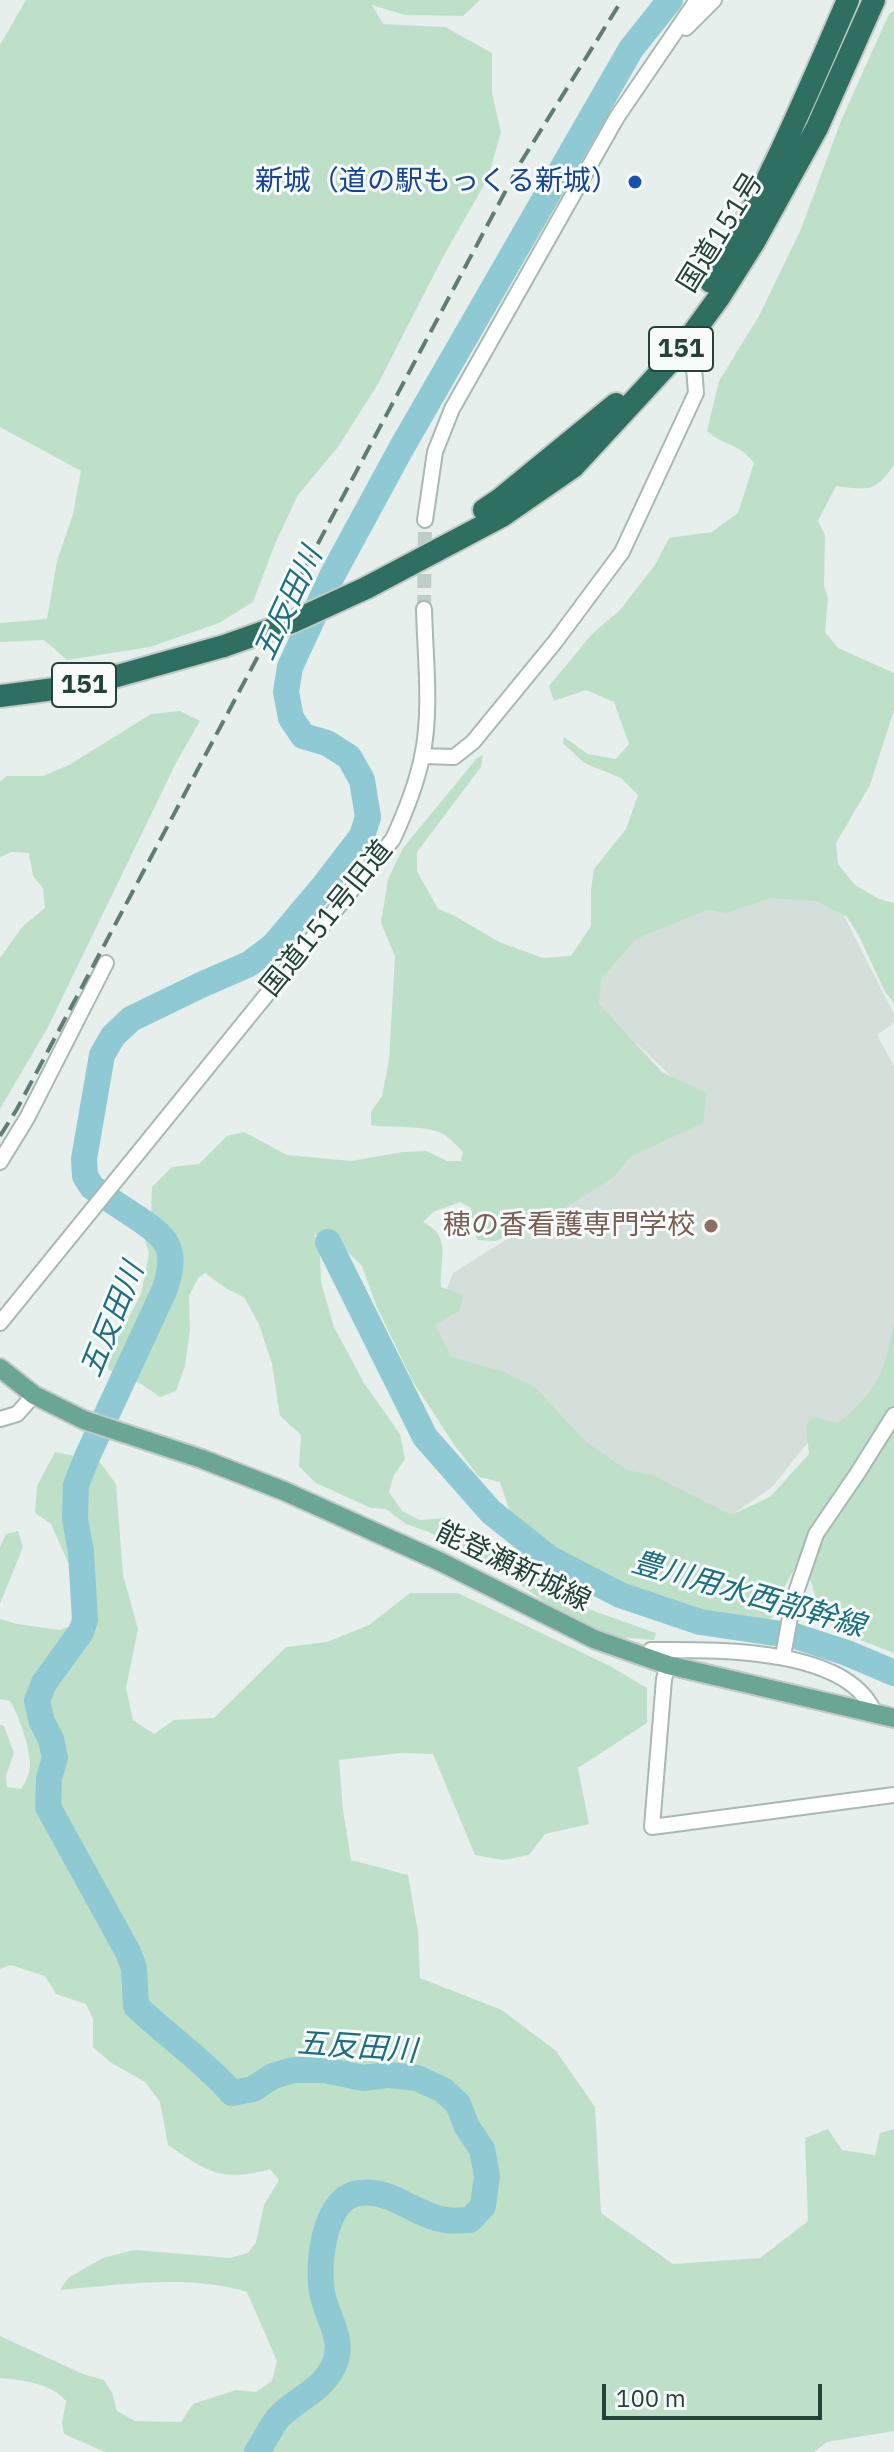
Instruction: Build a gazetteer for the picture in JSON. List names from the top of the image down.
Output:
{
  "streets": {
    "highway": ["国道151号", "151"],
    "main road": ["能登瀬新城線"],
    "street": ["国道151号旧道"]
  },
  "water": ["五反田川", "豊川用水西部幹線"],
  "places": ["新城（道の駅もっくる新城）", "穂の香看護専門学校"],
  "scale_bar": "100 m"
}
